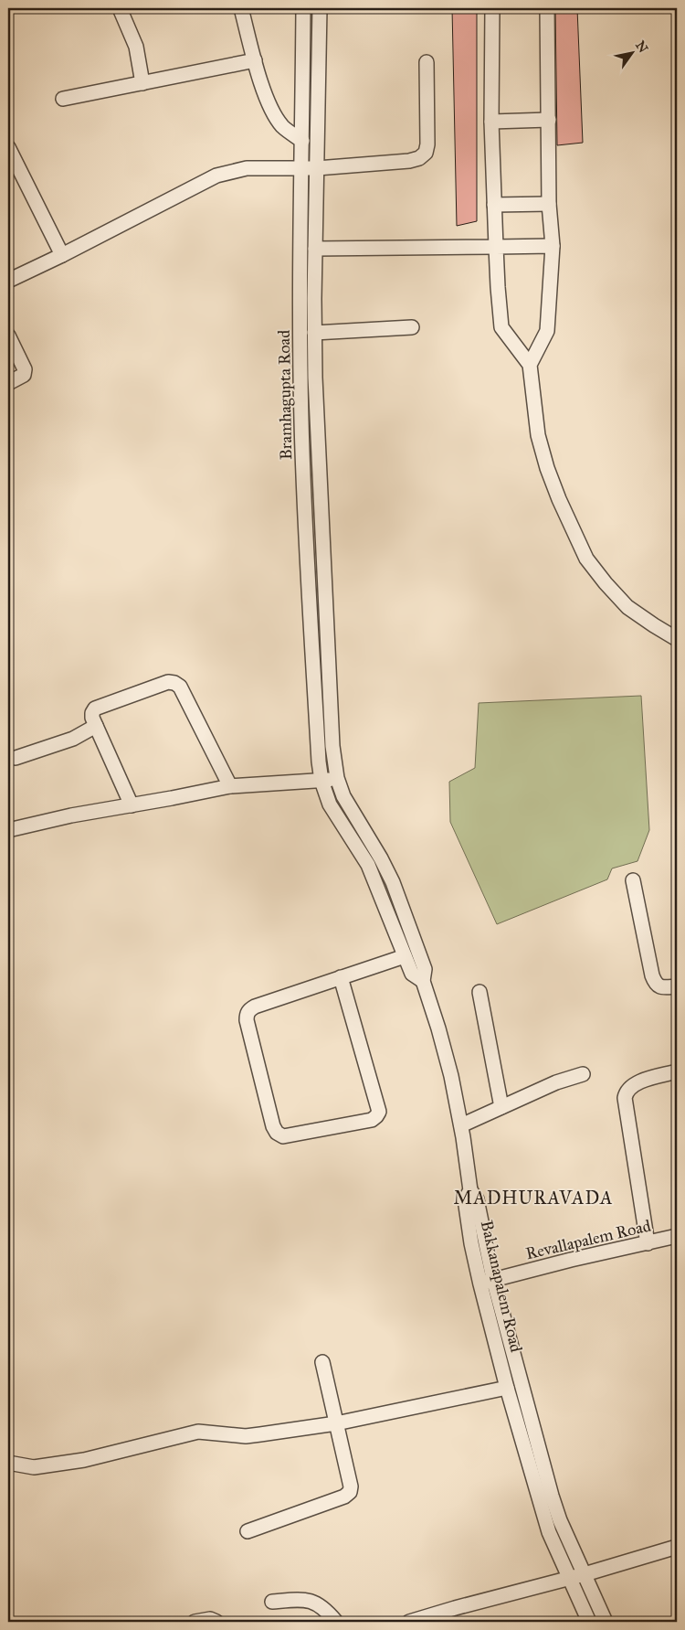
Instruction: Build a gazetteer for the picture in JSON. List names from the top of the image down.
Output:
{
  "streets": {
    "street": ["Bramhagupta Road", "Revallapalem Road", "Bakkanapalem Road"]
  },
  "crossings": [
    ["Bramhagupta Road", "Bakkanapalem Road"],
    ["Revallapalem Road", "Bakkanapalem Road"]
  ],
  "districts": ["MADHURAVADA"],
  "north": "top right"
}
